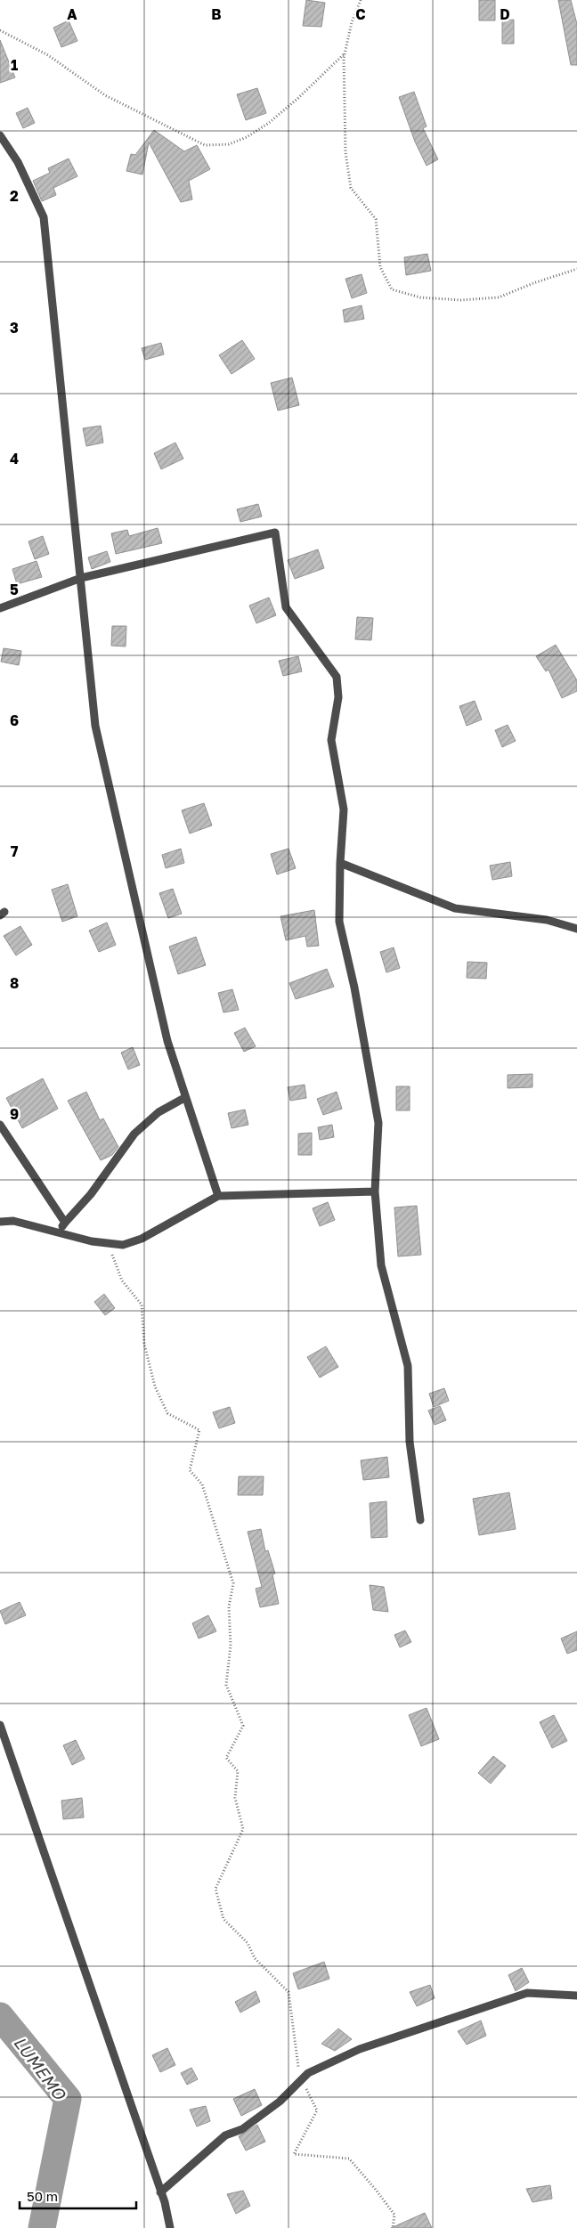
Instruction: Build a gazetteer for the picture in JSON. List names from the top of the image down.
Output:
{
  "water": ["LUMEMO"],
  "scale_bar": "50 m",
  "grid": {
    "columns": [
      "A",
      "B",
      "C",
      "D"
    ],
    "rows": [
      "1",
      "2",
      "3",
      "4",
      "5",
      "6",
      "7",
      "8",
      "9"
    ]
  }
}
